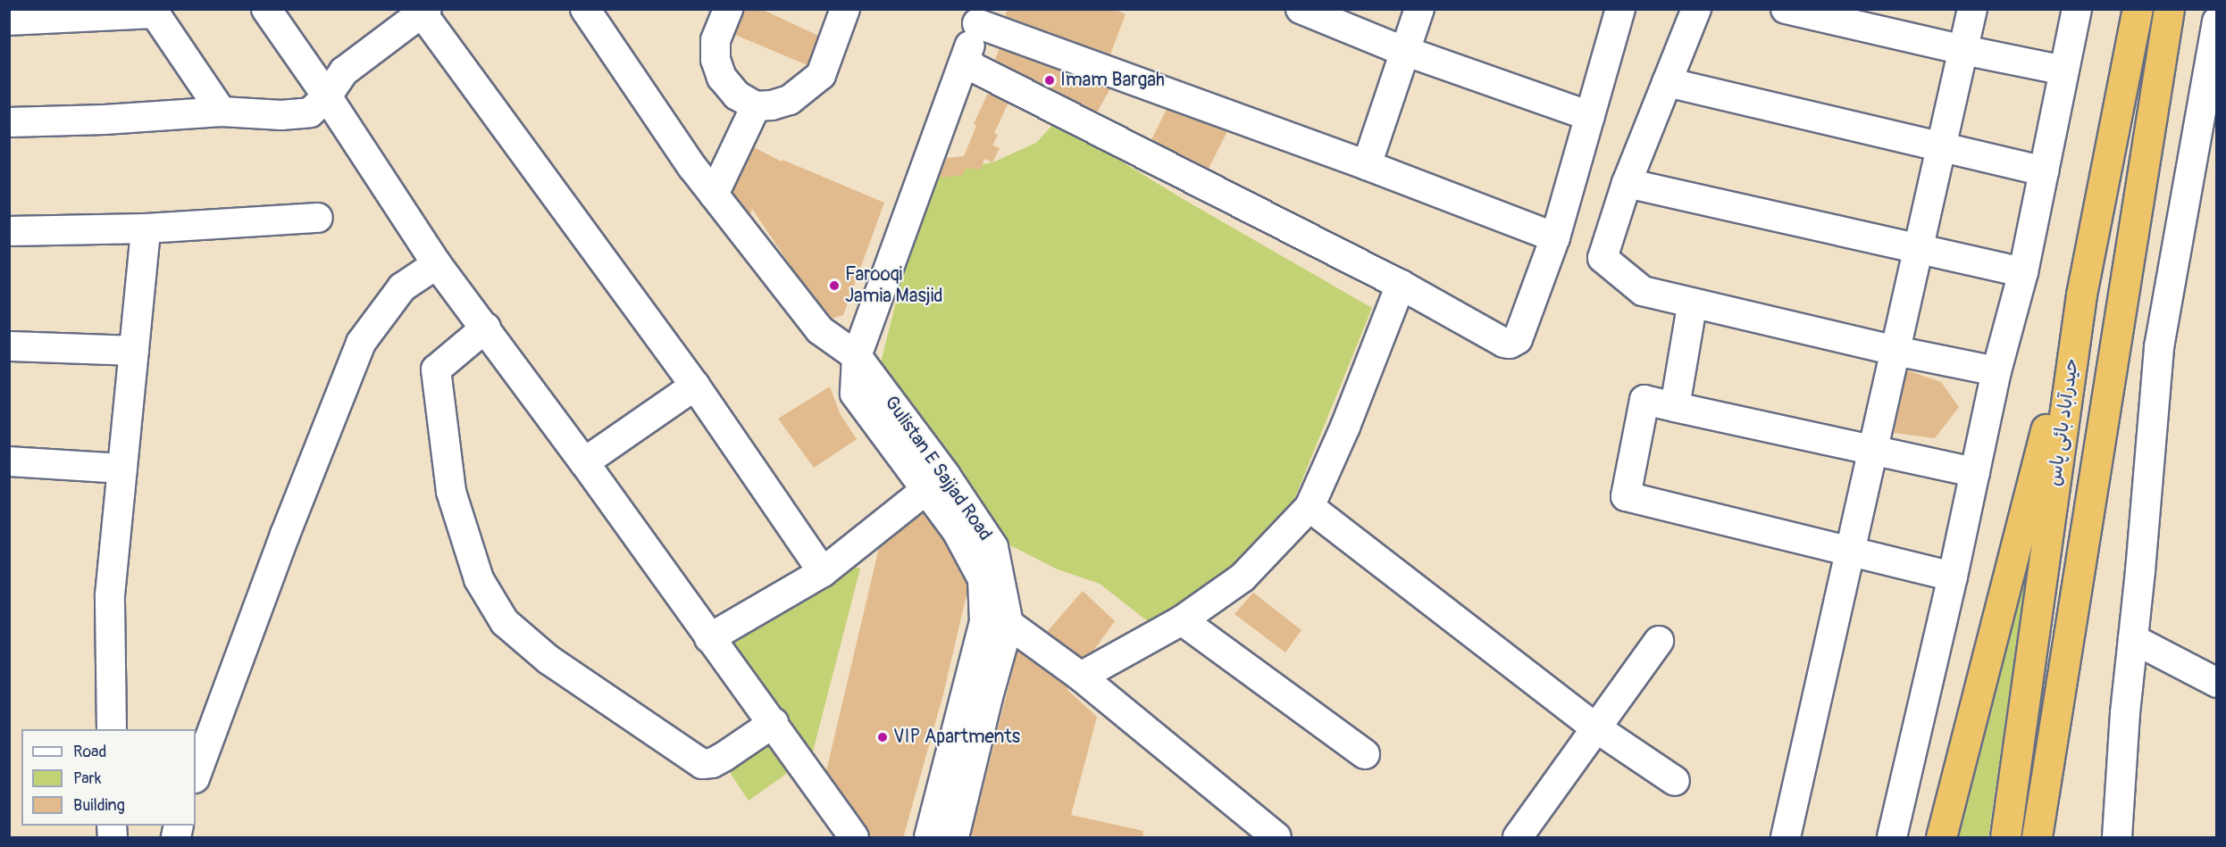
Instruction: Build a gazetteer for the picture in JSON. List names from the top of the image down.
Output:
{
  "streets": {
    "highway": ["حیدرآباد بائی پاس"],
    "street": ["Gulistan E Sajjad Road"]
  },
  "places": ["Imam Bargah", "Farooqi Jamia Masjid", "VIP Apartments"],
  "legend": ["Road", "Park", "Building"]
}
